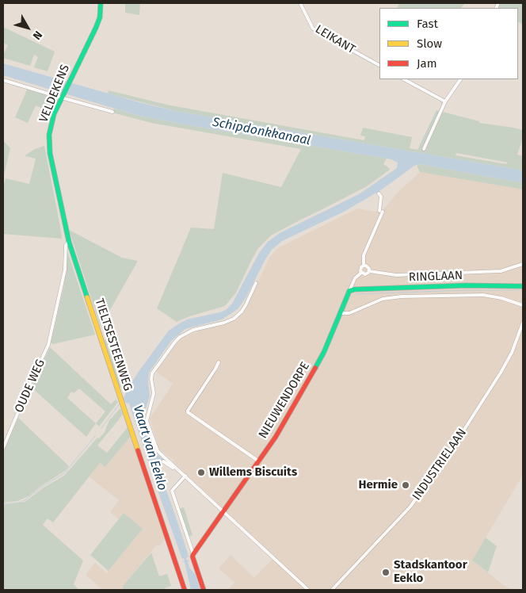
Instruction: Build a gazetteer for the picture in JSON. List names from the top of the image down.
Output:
{
  "streets": {
    "main road": [
      "VELDEKENS",
      "RINGLAAN",
      "TIELTSESTEENWEG",
      "NIEUWENDORPE"
    ],
    "street": ["LEIKANT", "OUDE WEG", "INDUSTRIELAAN"]
  },
  "crossings": [
    ["VELDEKENS", "TIELTSESTEENWEG"],
    ["VELDEKENS", "OUDE WEG"],
    ["RINGLAAN", "NIEUWENDORPE"],
    ["TIELTSESTEENWEG", "OUDE WEG"]
  ],
  "water": ["Schipdonkkanaal", "Vaart van Eeklo"],
  "places": ["Willems Biscuits", "Hermie", "Stadskantoor Eeklo"],
  "legend": ["Fast", "Slow", "Jam"],
  "north": "bottom right"
}
